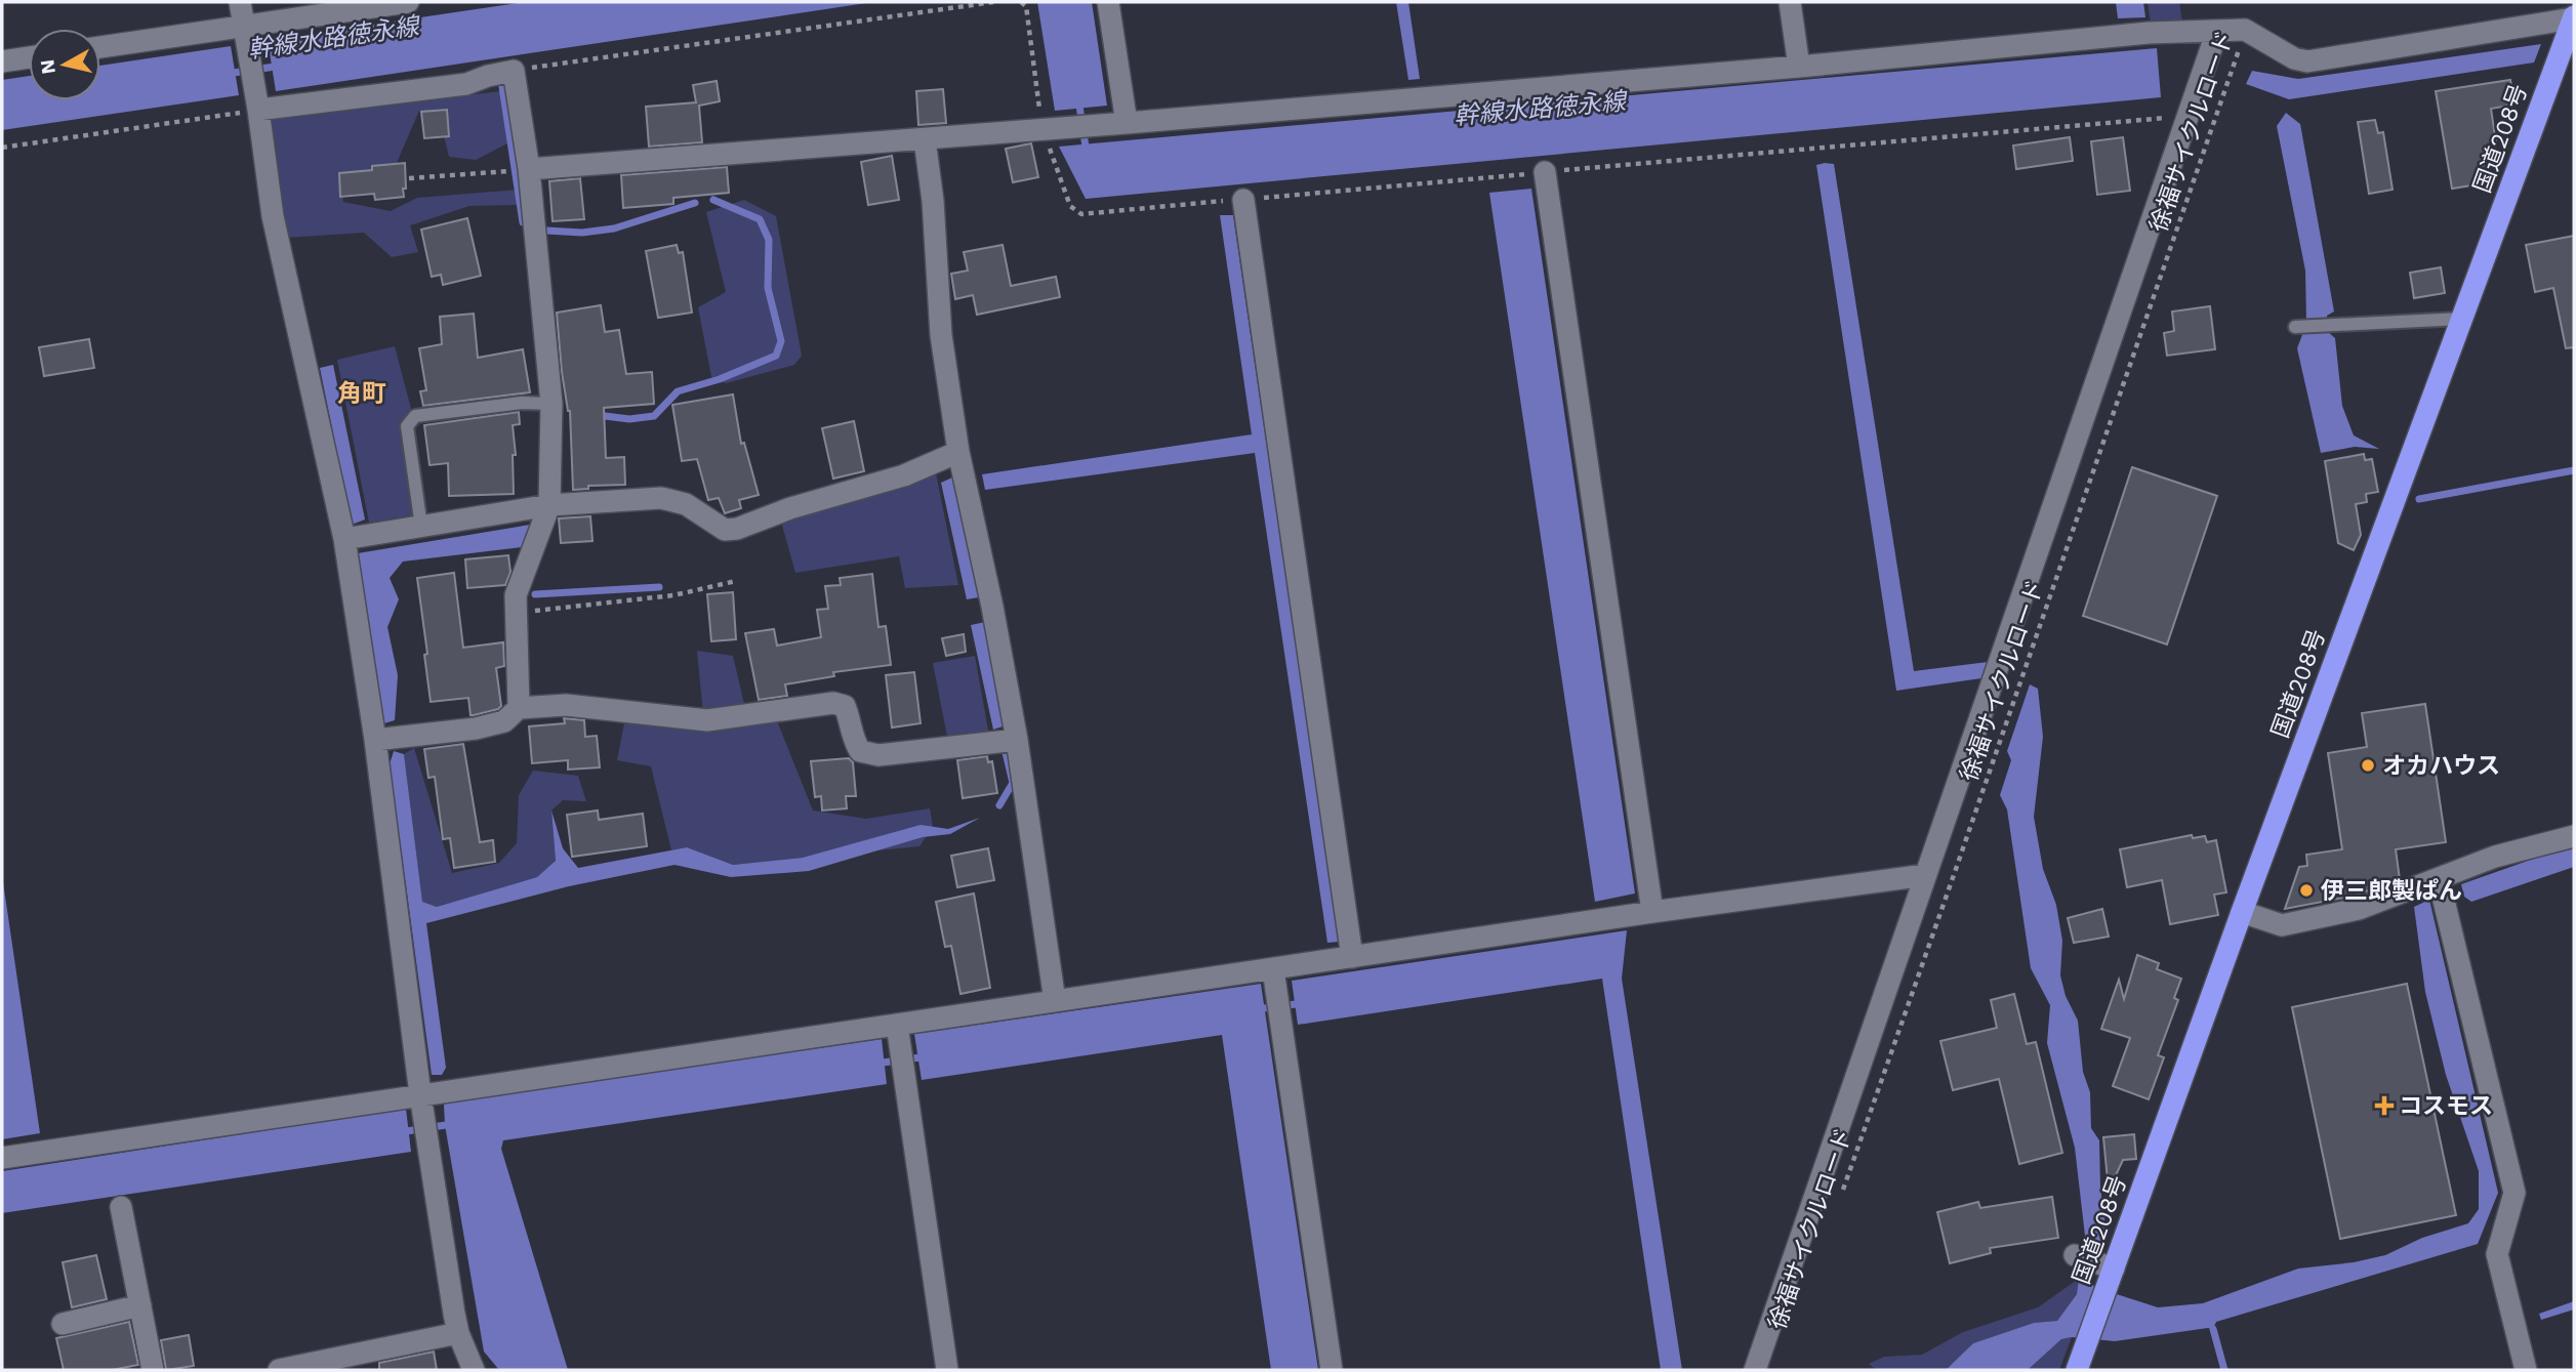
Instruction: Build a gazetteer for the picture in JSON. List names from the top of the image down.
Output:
{
  "streets": {
    "highway": ["国道208号"],
    "path": ["徐福サイクルロード"]
  },
  "districts": ["角町"],
  "water": ["幹線水路徳永線"],
  "places": {
    "other": ["オカハウス", "伊三郎製ぱん"],
    "health": ["コスモス"]
  },
  "north": "left"
}
